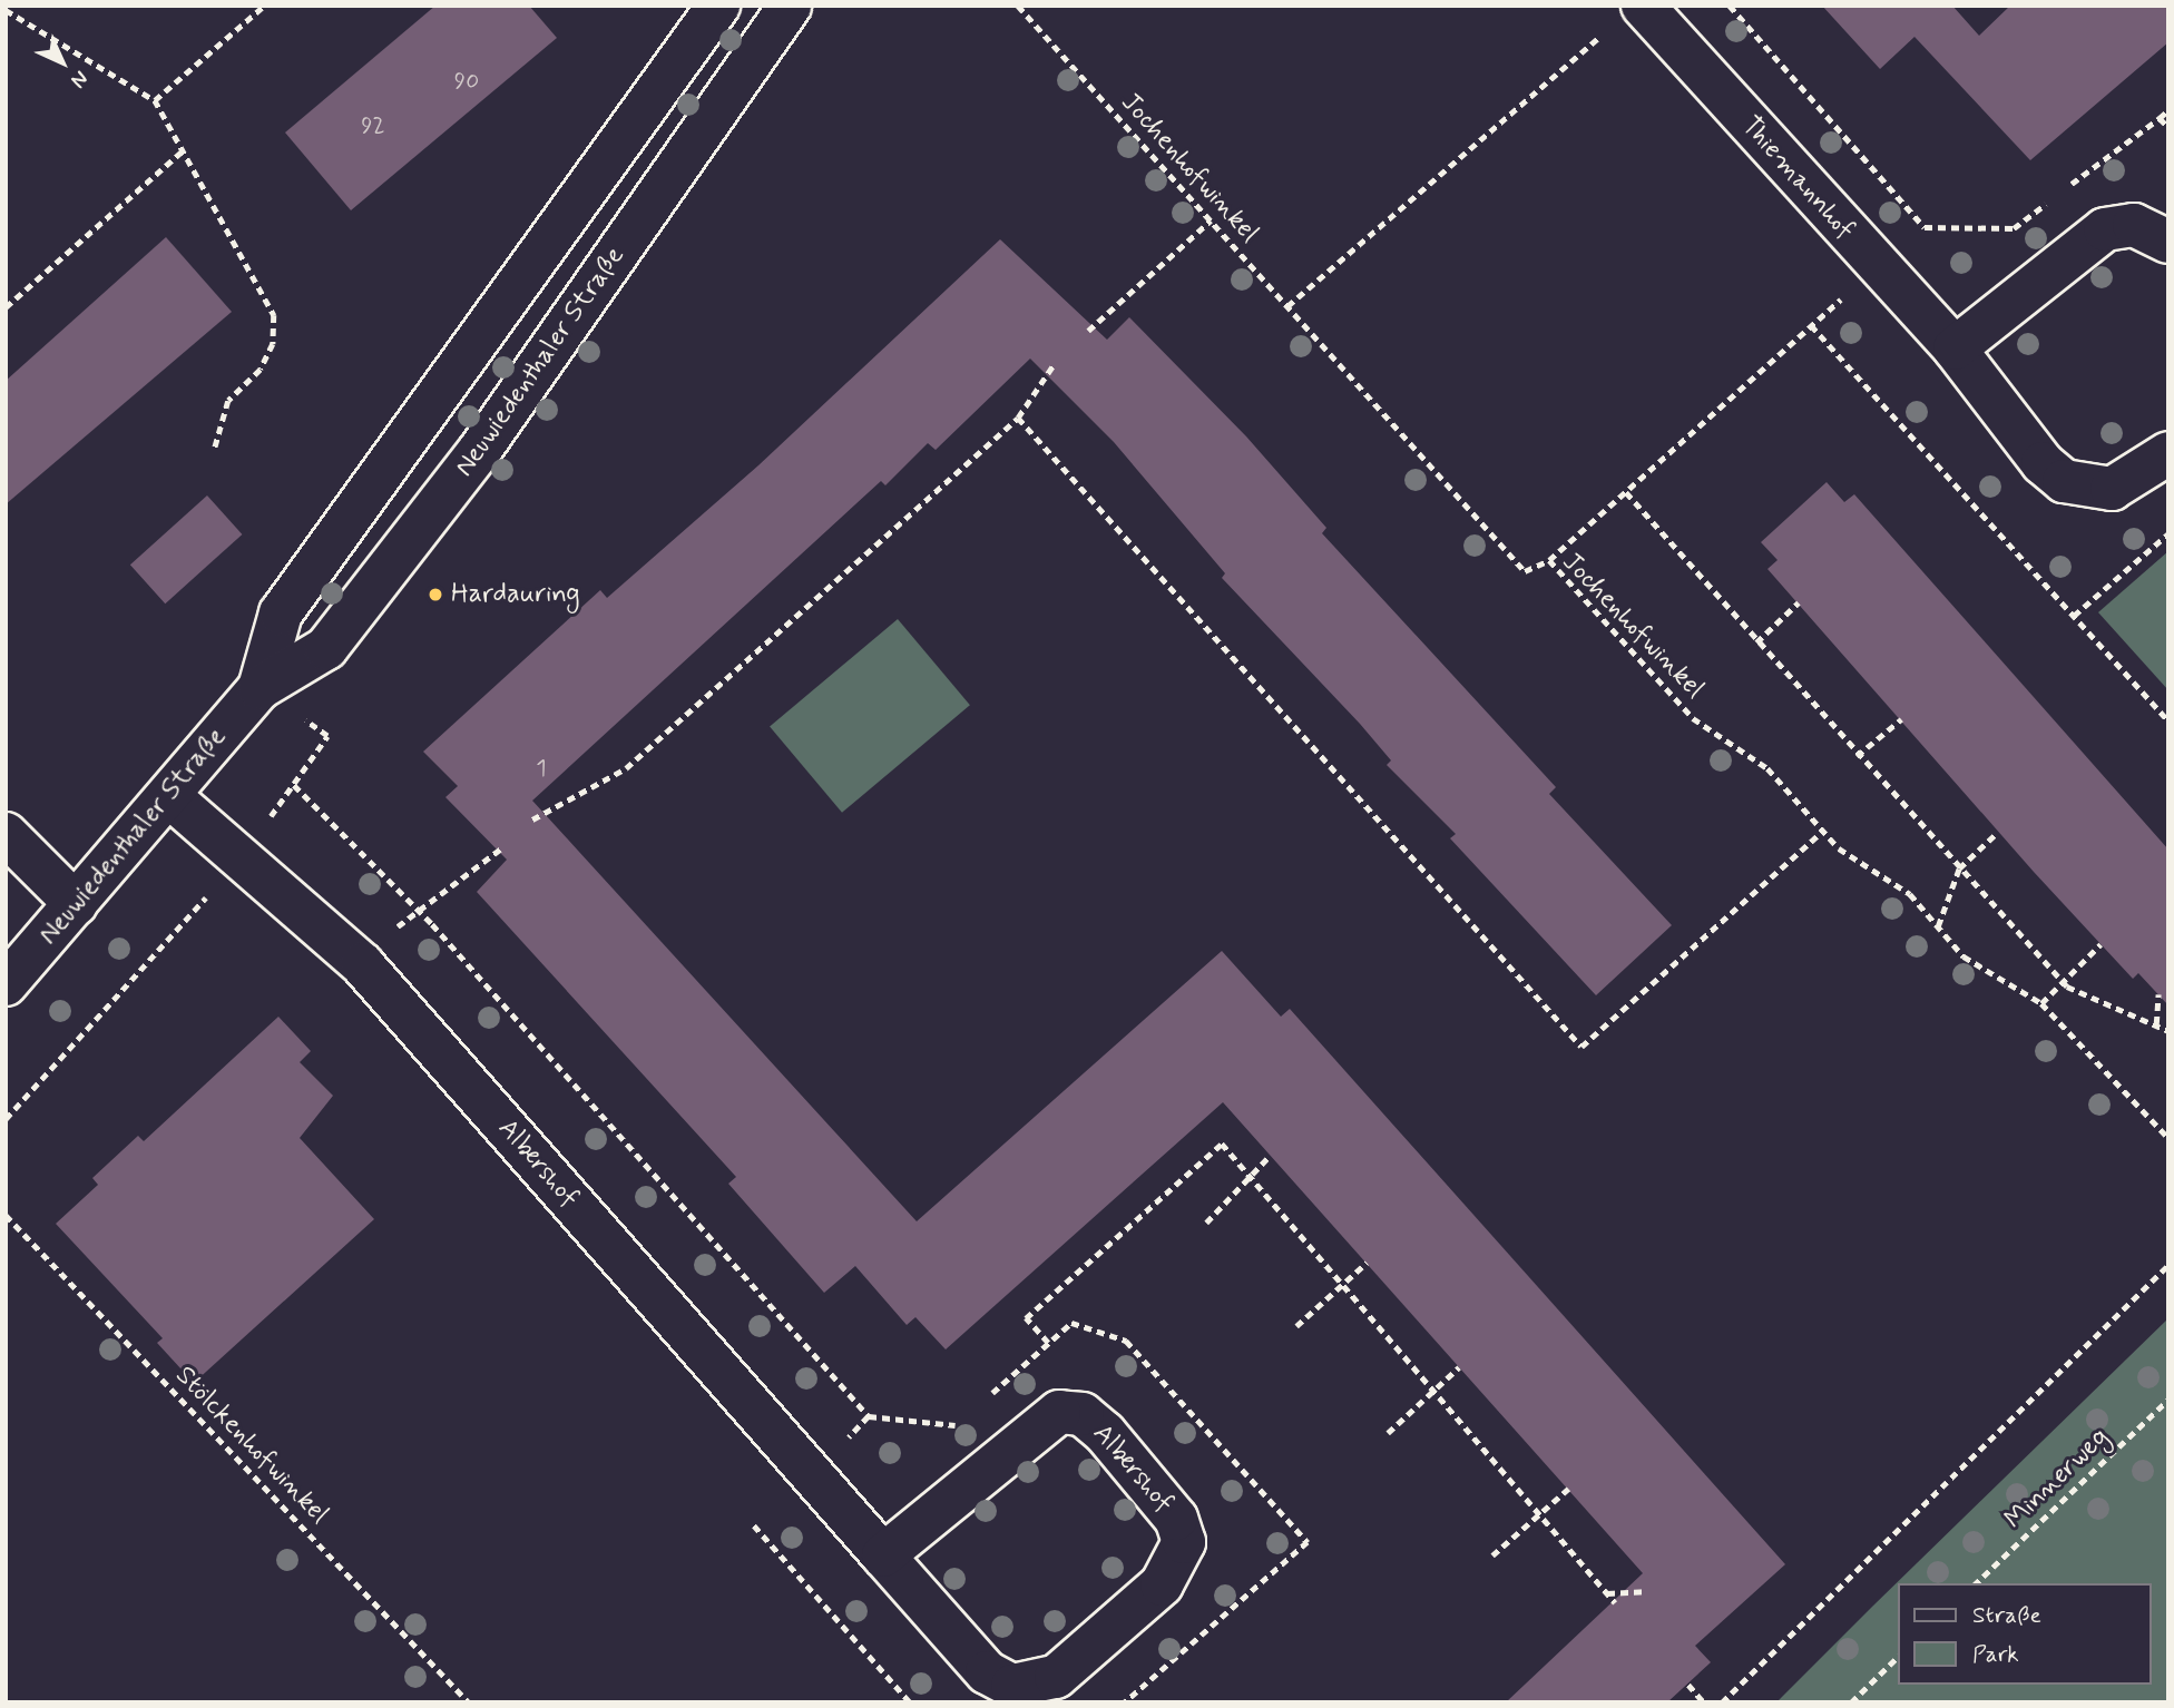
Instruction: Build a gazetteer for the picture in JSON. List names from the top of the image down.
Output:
{
  "streets": {
    "street": ["Thiemannhof", "Neuwiedenthaler Straße", "Albershof"],
    "path": ["Jochenhofwinkel", "Stölckenhofwinkel", "Minnerweg"]
  },
  "crossings": [
    ["Neuwiedenthaler Straße", "Albershof"]
  ],
  "places": ["Hardauring"],
  "house_numbers": ["90", "92", "1"],
  "legend": ["Straße", "Park"],
  "north": "bottom right"
}
